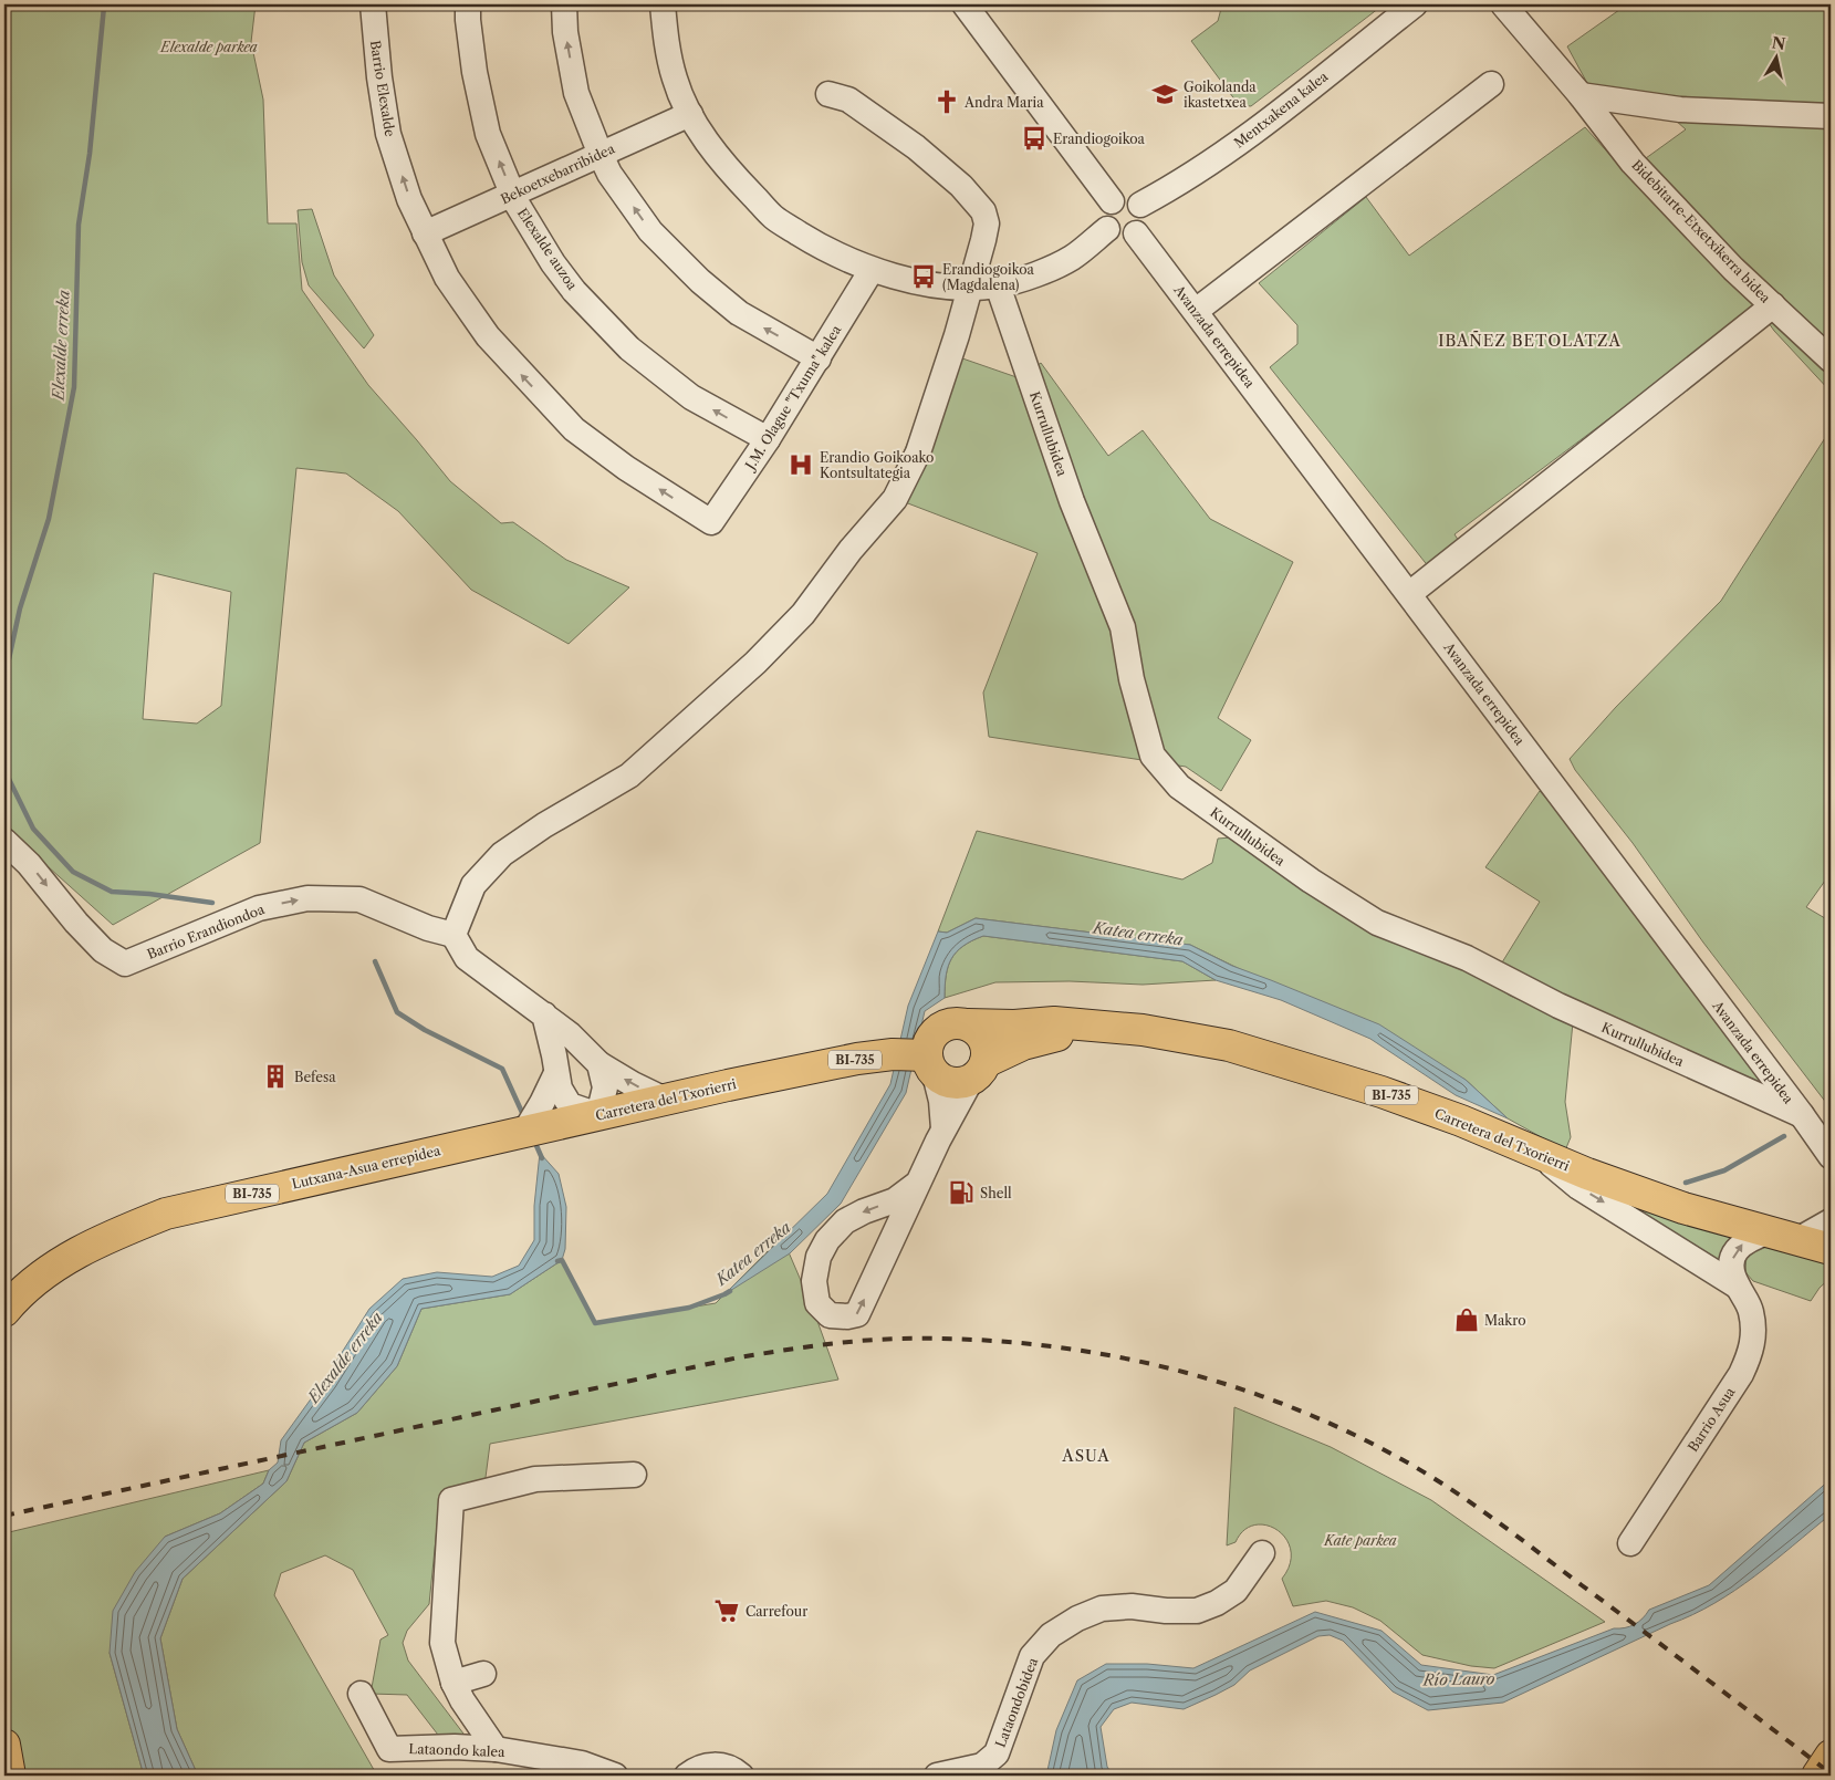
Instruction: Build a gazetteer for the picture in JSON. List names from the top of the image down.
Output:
{
  "streets": {
    "main road": ["BI-735", "Carretera del Txorierri", "Lutxana-Asua errepidea"],
    "street": [
      "Barrio Elexalde",
      "Mentxakena kalea",
      "Bekoetxebarribidea",
      "Bidebitarte-Etxetxikerra bidea",
      "Elexalde auzoa",
      "Avanzada errepidea",
      "J.M. Olague \"Txuma\" kalea",
      "Kurrullubidea",
      "Barrio Erandiondoa",
      "Barrio Asua",
      "Lataondobidea",
      "Lataondo kalea"
    ]
  },
  "crossings": [
    ["Barrio Elexalde", "Bekoetxebarribidea"],
    ["Barrio Elexalde", "J.M. Olague \"Txuma\" kalea"],
    ["Mentxakena kalea", "Avanzada errepidea"],
    ["Bekoetxebarribidea", "Elexalde auzoa"],
    ["Bekoetxebarribidea", "J.M. Olague \"Txuma\" kalea"],
    ["Elexalde auzoa", "J.M. Olague \"Txuma\" kalea"],
    ["Avanzada errepidea", "Kurrullubidea"],
    ["Carretera del Txorierri", "Lutxana-Asua errepidea"],
    ["Carretera del Txorierri", "Barrio Asua"]
  ],
  "one_way": ["Barrio Erandiondoa"],
  "districts": ["IBAÑEZ BETOLATZA", "ASUA"],
  "water": ["Elexalde erreka", "Katea erreka", "Río Lauro"],
  "parks": ["Elexalde parkea", "Kate parkea"],
  "places": {
    "school or university": ["Goikolanda ikastetxea"],
    "church": ["Andra Maria"],
    "bus stop": ["Erandiogoikoa", "Erandiogoikoa (Magdalena)"],
    "hospital": ["Erandio Goikoako Kontsultategia"],
    "building": ["Befesa"],
    "fuel station": ["Shell"],
    "shop": ["Makro"],
    "supermarket": ["Carrefour"]
  },
  "north": "top"
}
